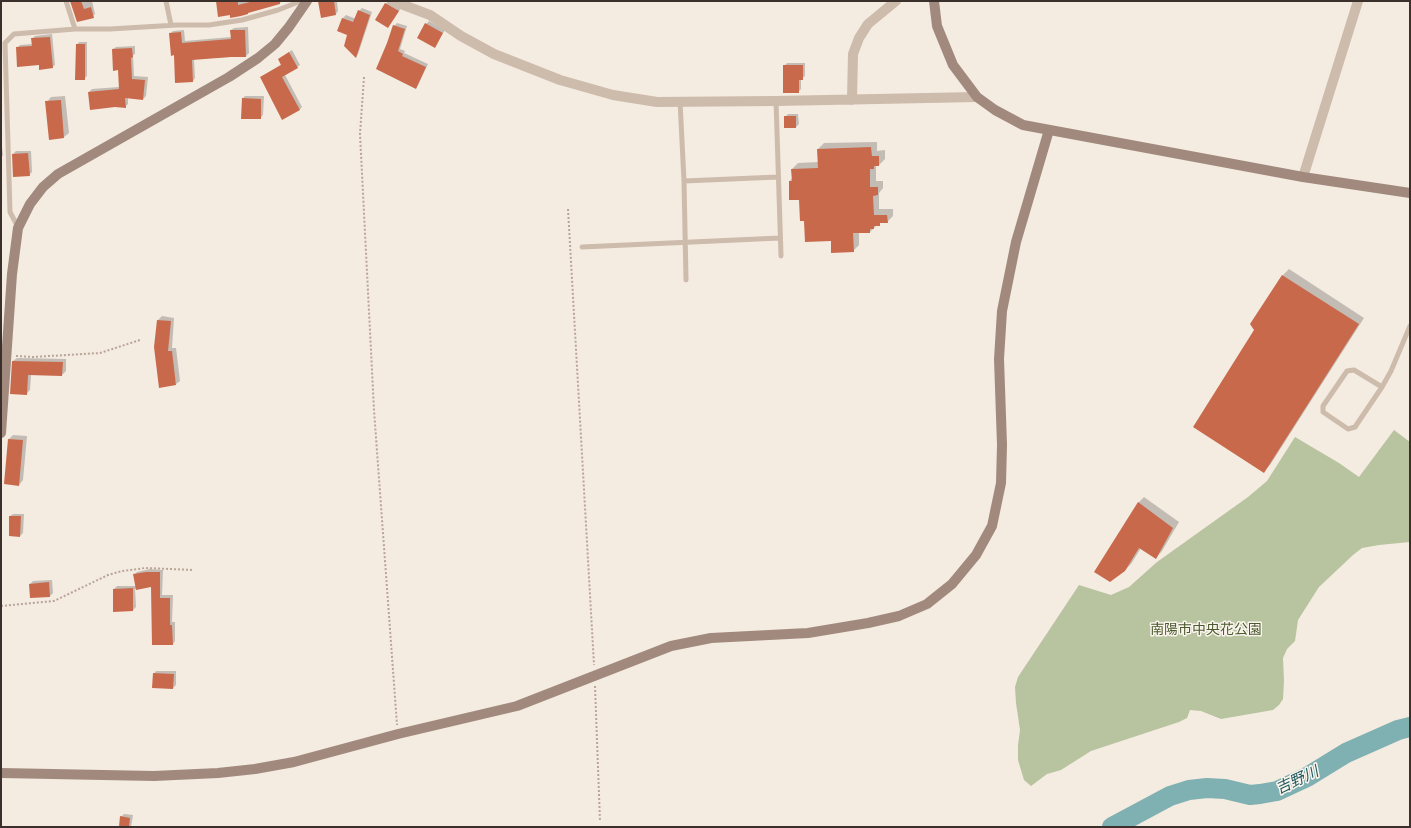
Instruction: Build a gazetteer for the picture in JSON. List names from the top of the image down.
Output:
{
  "water": ["吉野川"],
  "parks": ["南陽市中央花公園"]
}
